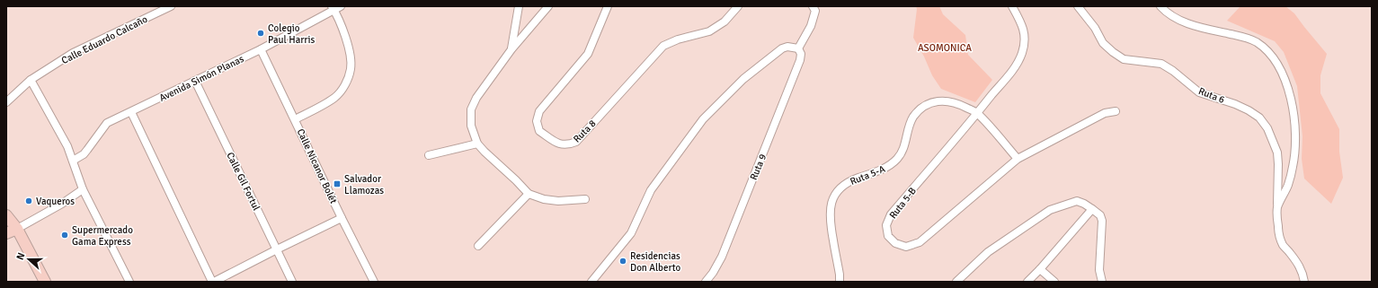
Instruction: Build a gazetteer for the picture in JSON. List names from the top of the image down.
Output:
{
  "streets": {
    "street": [
      "Calle Eduardo Calcaño",
      "Avenida Simón Planas",
      "Ruta 6",
      "Ruta 8",
      "Calle Nicanor Bolét",
      "Ruta 9",
      "Ruta 5-A",
      "Calle Gil Fortul",
      "Ruta 5-B"
    ]
  },
  "crossings": [
    ["Avenida Simón Planas", "Calle Nicanor Bolét"],
    ["Avenida Simón Planas", "Calle Gil Fortul"],
    ["Ruta 5-A", "Ruta 5-B"]
  ],
  "parks": ["ASOMONICA"],
  "places": {
    "other": [
      "Colegio Paul Harris",
      "Vaqueros",
      "Supermercado Gama Express",
      "Residencias Don Alberto"
    ],
    "transit": ["Salvador Llamozas"]
  },
  "north": "left"
}
